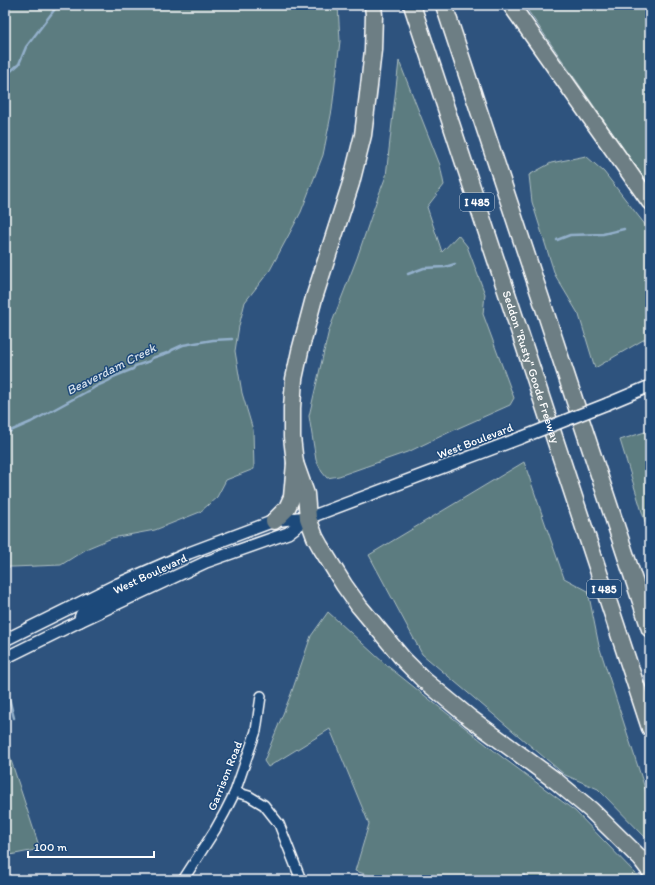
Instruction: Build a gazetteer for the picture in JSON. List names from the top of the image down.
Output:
{
  "streets": {
    "highway": ["I 485", "Seddon \"Rusty\" Goode Freeway"],
    "street": ["West Boulevard", "Garrison Road"]
  },
  "water": ["Beaverdam Creek"],
  "scale_bar": "100 m"
}
